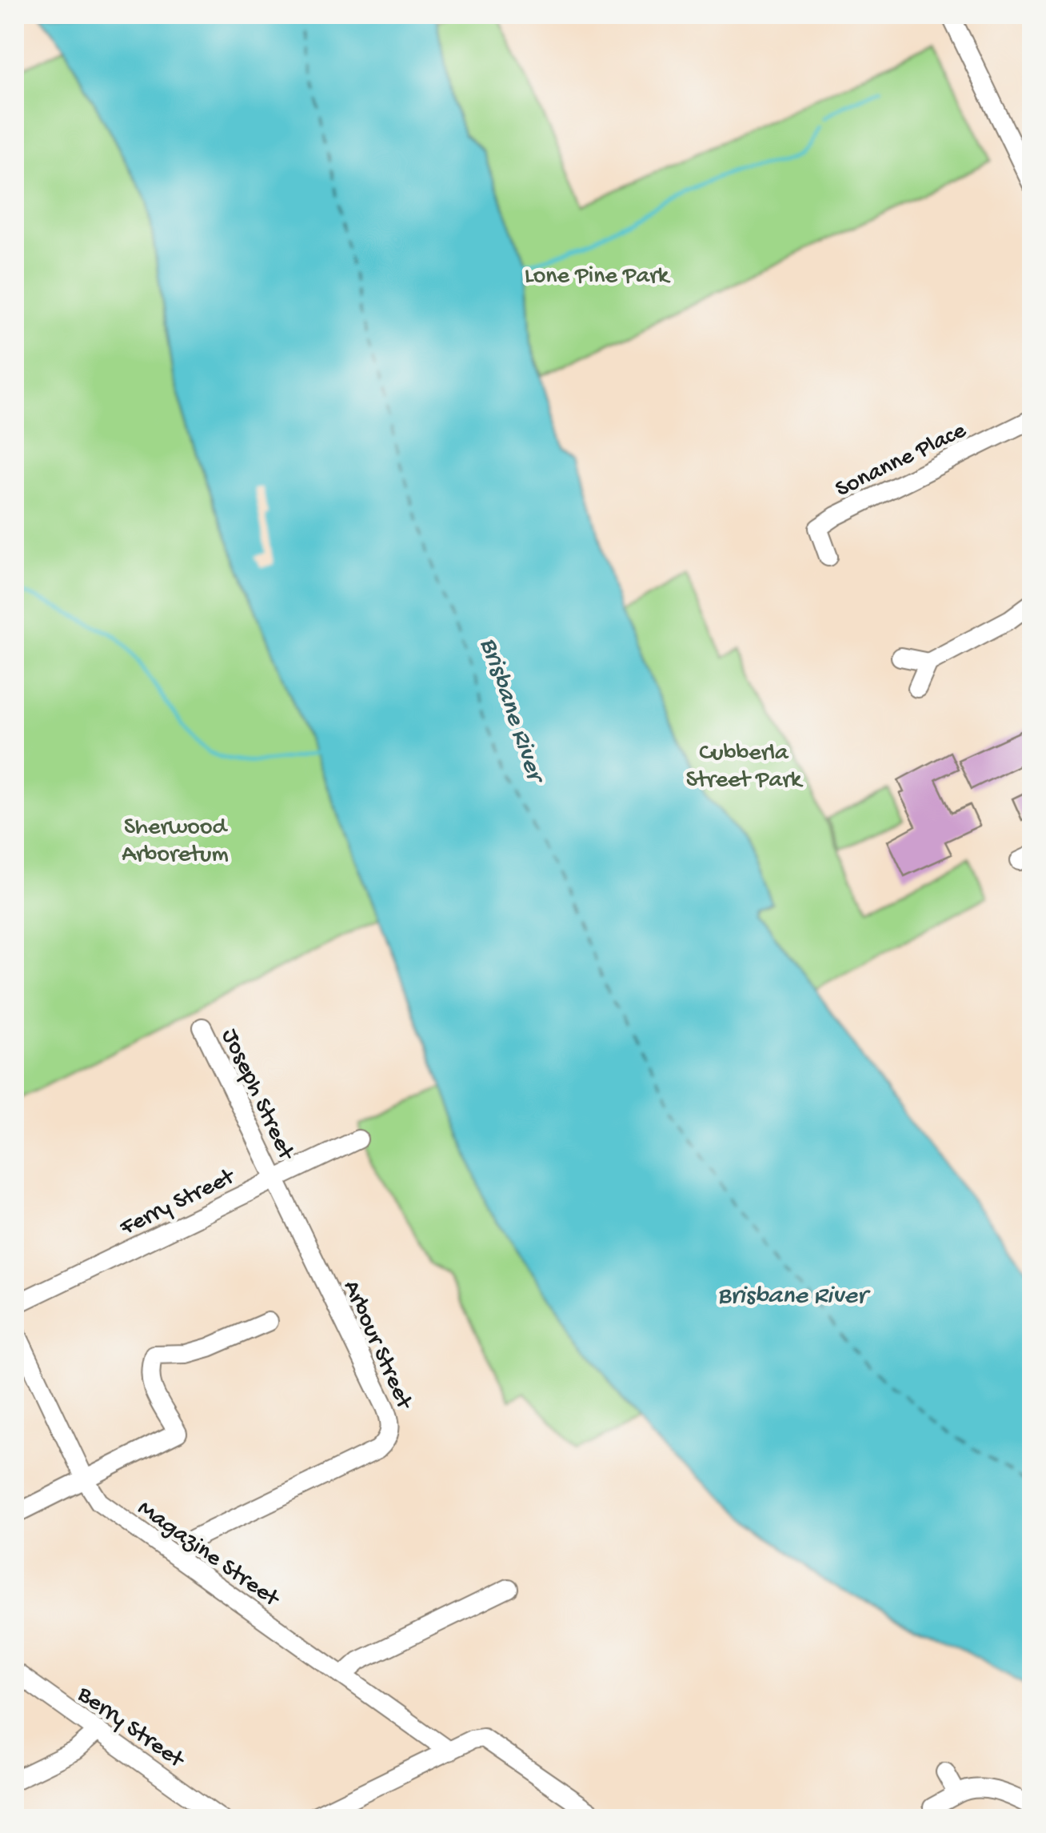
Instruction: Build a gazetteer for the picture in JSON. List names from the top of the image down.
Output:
{
  "streets": {
    "street": [
      "Sonanne Place",
      "Joseph Street",
      "Ferry Street",
      "Arbour Street",
      "Magazine Street",
      "Berry Street"
    ]
  },
  "crossings": [
    ["Joseph Street", "Ferry Street"],
    ["Joseph Street", "Arbour Street"],
    ["Ferry Street", "Arbour Street"],
    ["Arbour Street", "Magazine Street"]
  ],
  "water": ["Brisbane River"],
  "parks": ["Lone Pine Park", "Cubberla Street Park", "Sherwood Arboretum"]
}
